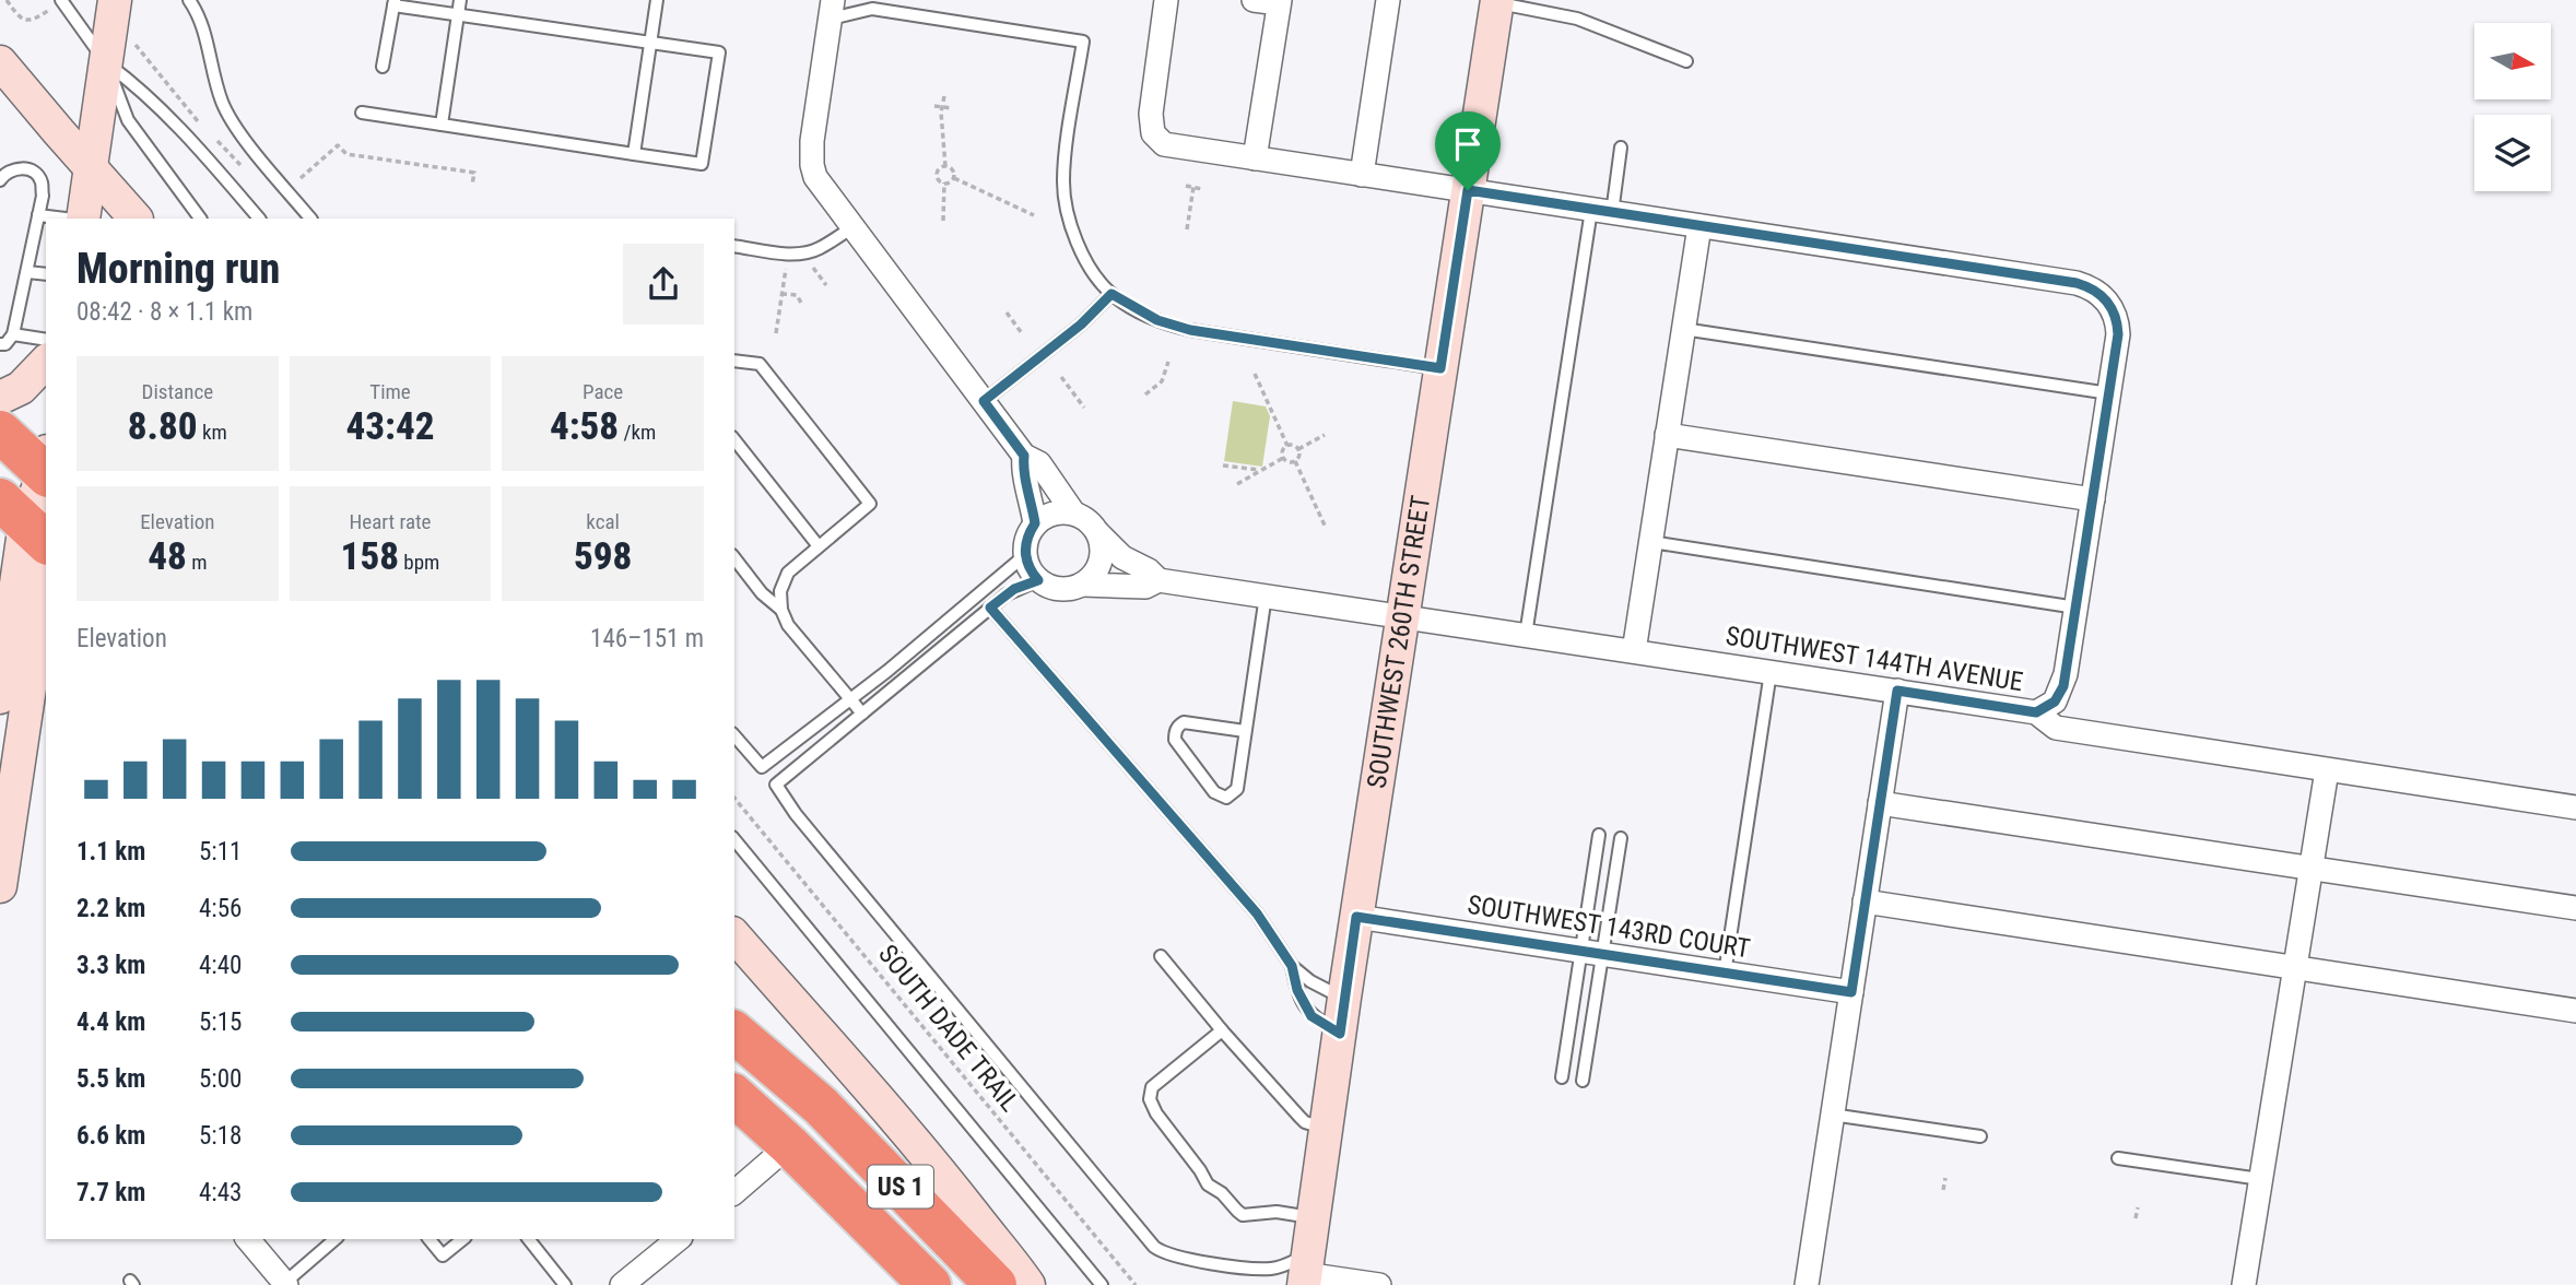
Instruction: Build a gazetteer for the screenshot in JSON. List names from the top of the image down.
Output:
{
  "streets": {
    "highway": ["US 1"],
    "street": ["SOUTHWEST 260TH STREET", "SOUTHWEST 144TH AVENUE", "SOUTHWEST 143RD COURT"],
    "path": ["SOUTH DADE TRAIL"]
  },
  "crossings": [
    ["SOUTHWEST 260TH STREET", "SOUTHWEST 144TH AVENUE"],
    ["SOUTHWEST 260TH STREET", "SOUTHWEST 143RD COURT"]
  ],
  "north": "right",
  "page": {
    "heading": ["Morning run", "08:42 · 8 × 1.1 km"],
    "stats": [
      ["Distance", "8.80 km"],
      ["Time", "43:42"],
      ["Pace", "4:58 /km"],
      ["Elevation", "48 m"],
      ["Heart rate", "158 bpm"],
      ["kcal", "598"]
    ],
    "chart": ["Elevation", "146–151 m"],
    "list": [
      {
        "name": "1.1 km",
        "note": "5:11"
      },
      {
        "name": "2.2 km",
        "note": "4:56"
      },
      {
        "name": "3.3 km",
        "note": "4:40"
      },
      {
        "name": "4.4 km",
        "note": "5:15"
      },
      {
        "name": "5.5 km",
        "note": "5:00"
      },
      {
        "name": "6.6 km",
        "note": "5:18"
      },
      {
        "name": "7.7 km",
        "note": "4:43"
      }
    ]
  }
}
